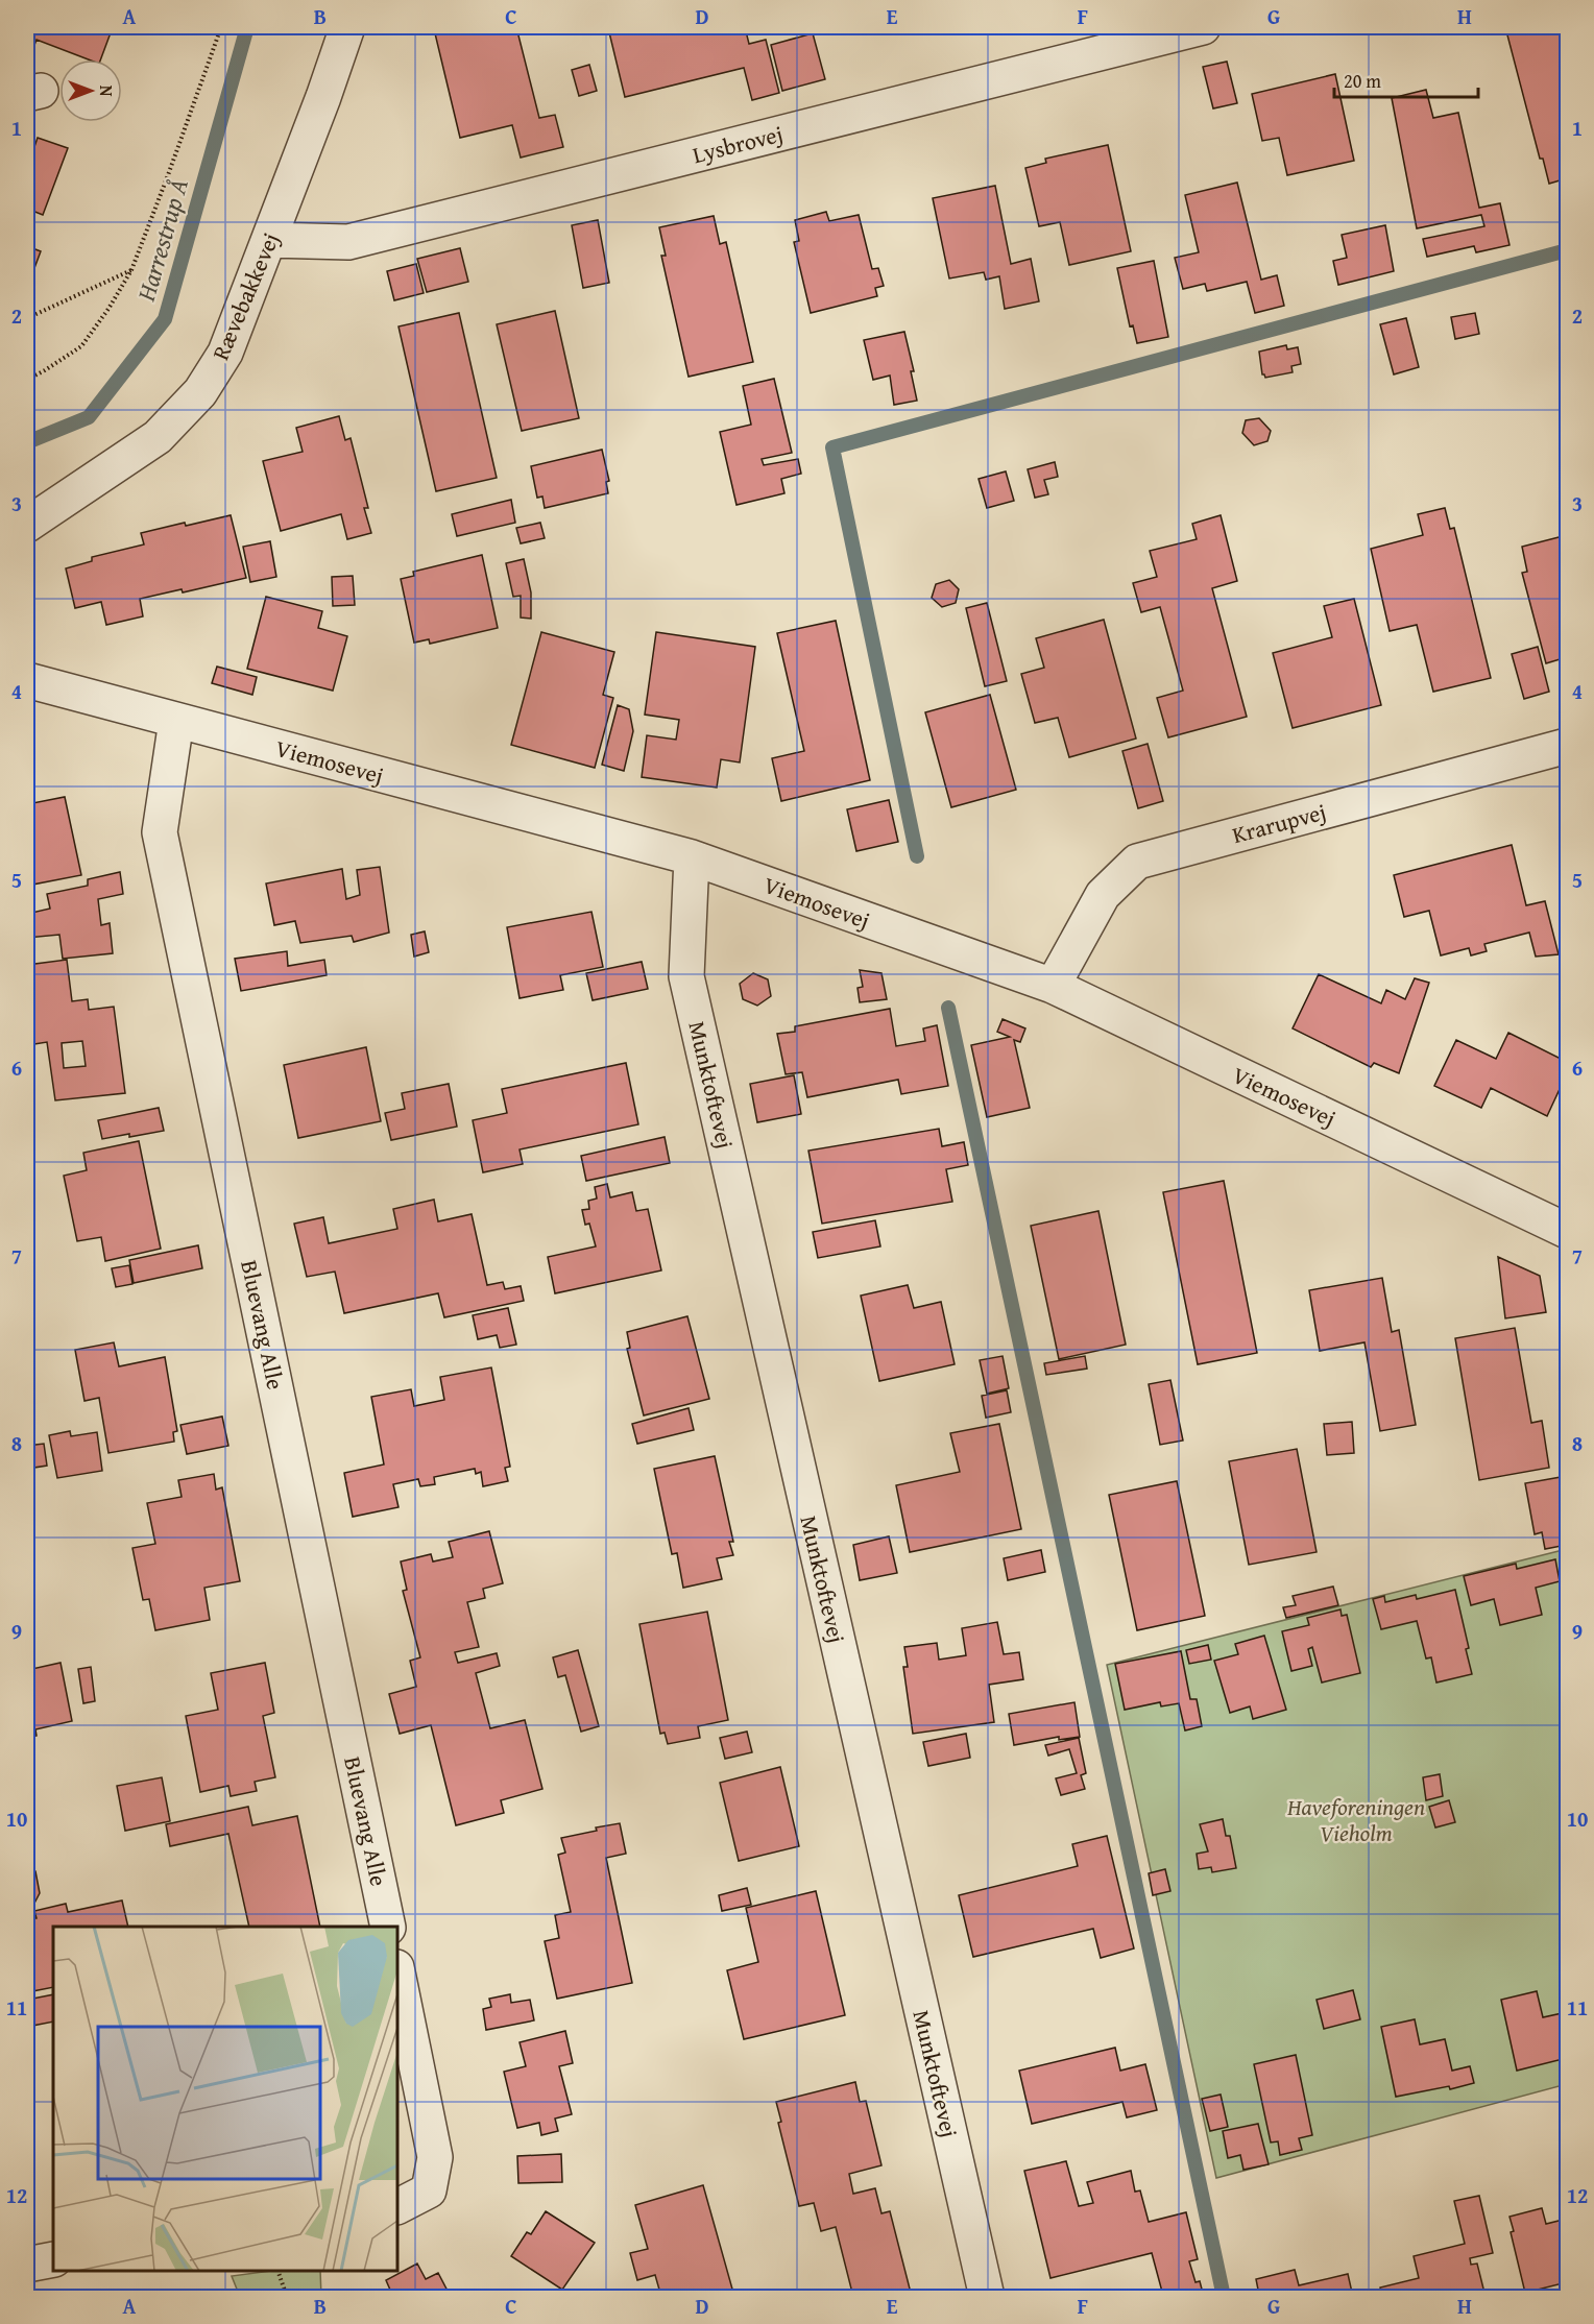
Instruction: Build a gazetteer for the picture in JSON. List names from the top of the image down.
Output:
{
  "streets": {
    "street": [
      "Lysbrovej",
      "Rævebakkevej",
      "Viemosevej",
      "Krarupvej",
      "Munktoftevej",
      "Bluevang Alle"
    ]
  },
  "crossings": [
    ["Lysbrovej", "Rævebakkevej"],
    ["Viemosevej", "Krarupvej"],
    ["Viemosevej", "Munktoftevej"],
    ["Viemosevej", "Bluevang Alle"]
  ],
  "water": ["Harrestrup Å"],
  "parks": ["Haveforeningen Vieholm"],
  "scale_bar": "20 m",
  "north": "right",
  "grid": {
    "columns": [
      "A",
      "B",
      "C",
      "D",
      "E",
      "F",
      "G",
      "H"
    ],
    "rows": [
      "1",
      "2",
      "3",
      "4",
      "5",
      "6",
      "7",
      "8",
      "9",
      "10",
      "11",
      "12"
    ]
  }
}
